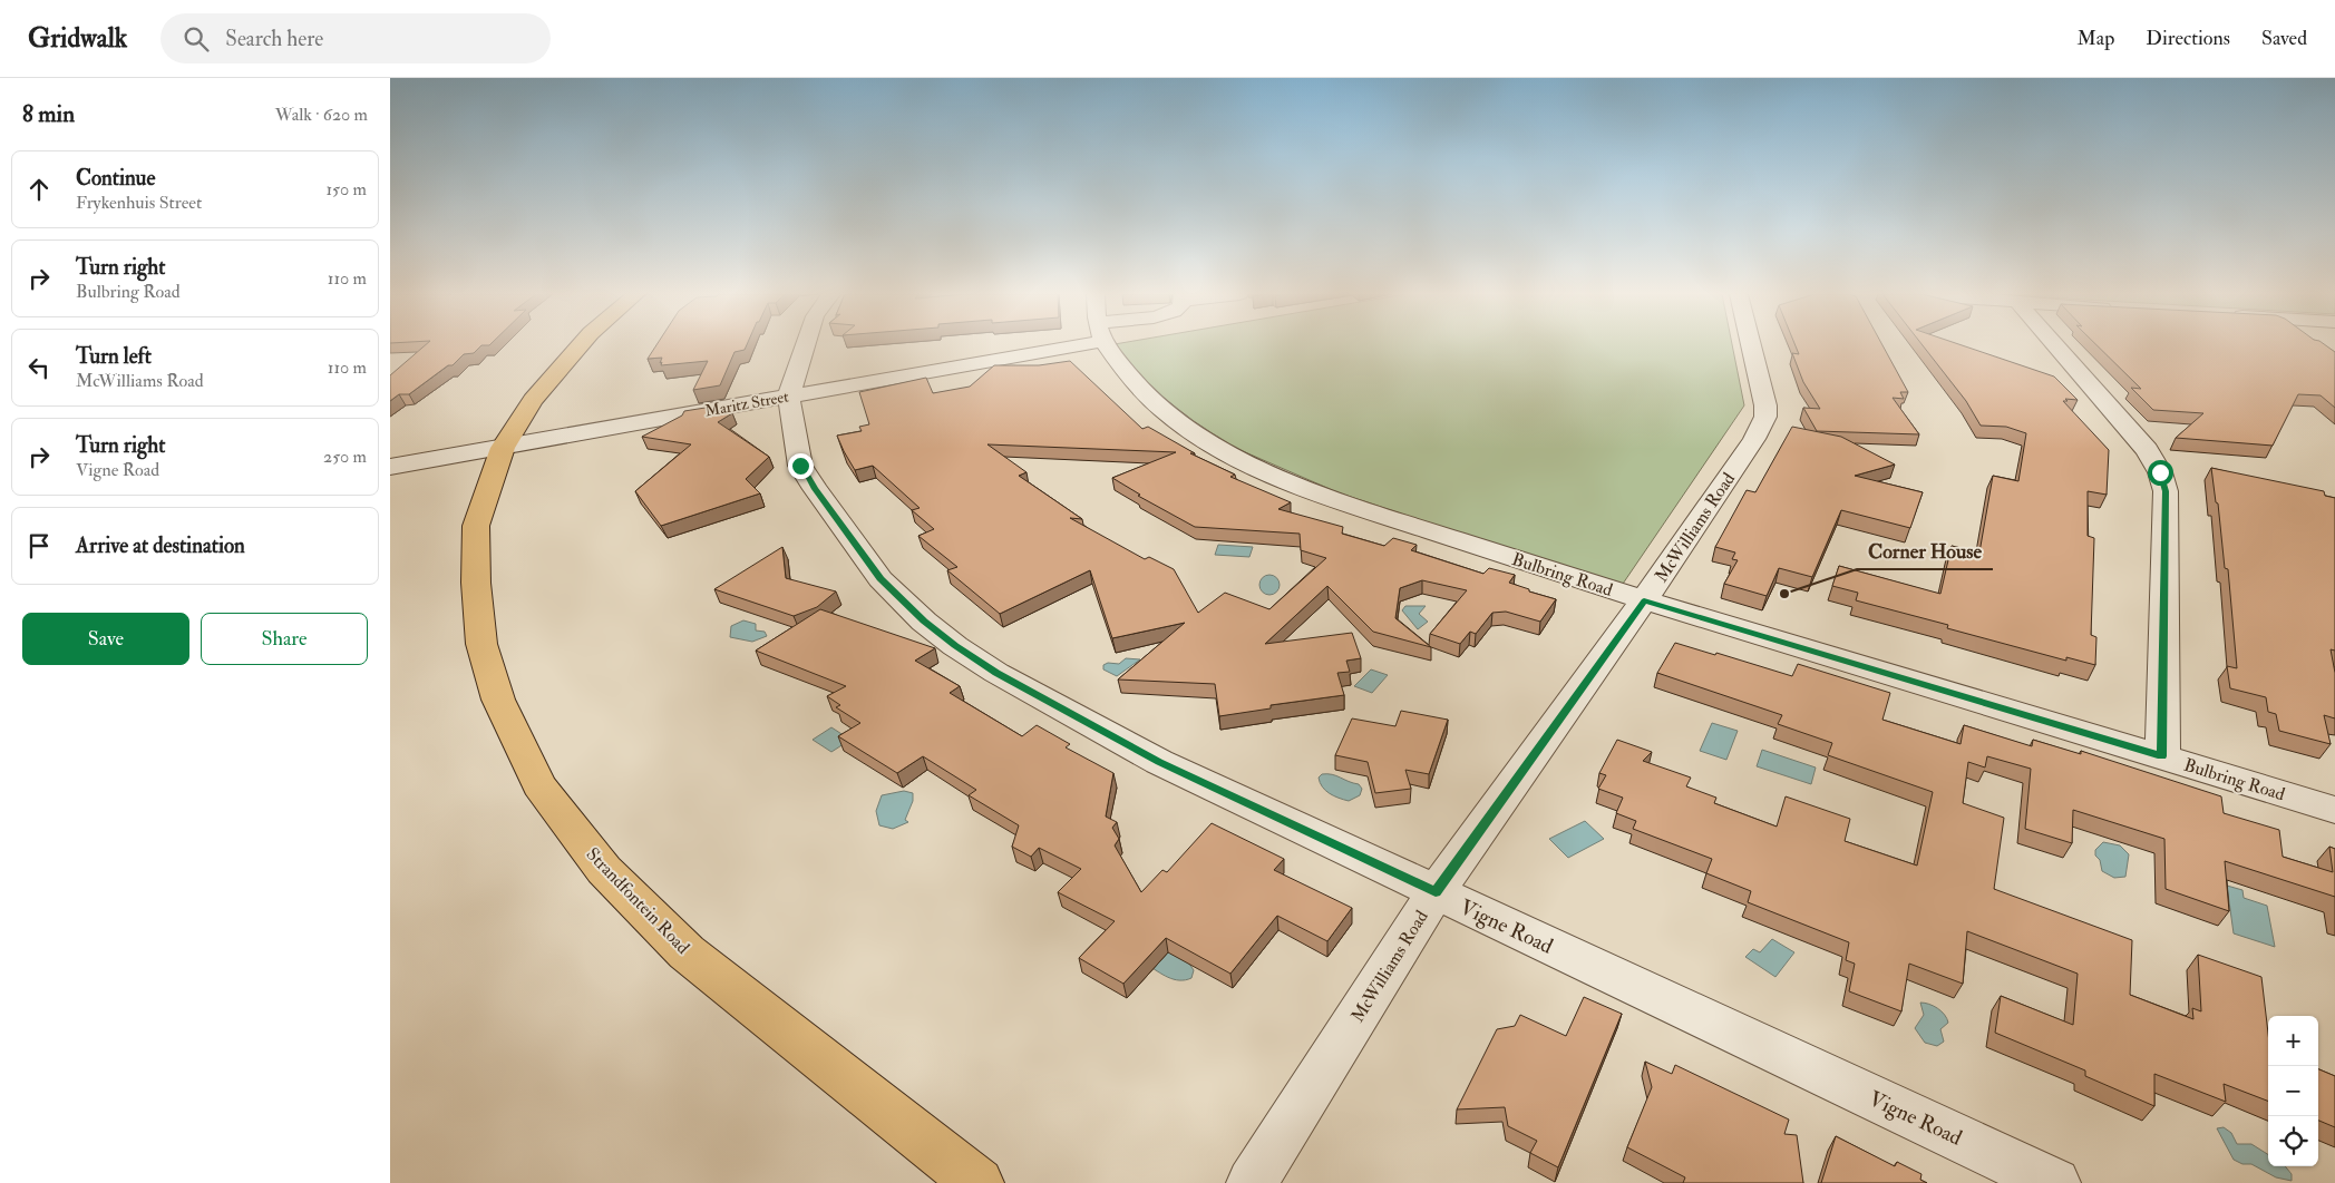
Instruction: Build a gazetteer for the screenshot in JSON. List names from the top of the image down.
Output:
{
  "streets": {
    "main road": ["Strandfontein Road"],
    "street": [
      "Maritz Street",
      "McWilliams Road",
      "Bulbring Road",
      "Vigne Road"
    ]
  },
  "crossings": [
    ["Maritz Street", "Strandfontein Road"],
    ["Maritz Street", "Vigne Road"],
    ["McWilliams Road", "Bulbring Road"],
    ["McWilliams Road", "Vigne Road"]
  ],
  "places": ["Corner House"],
  "page": {
    "header": "Gridwalk",
    "search": "Search here",
    "nav": ["Map", "Directions", "Saved"],
    "heading": ["8 min", "Walk · 620 m"],
    "list": [
      ["Continue", "Frykenhuis Street", "150 m"],
      ["Turn right", "Bulbring Road", "110 m"],
      ["Turn left", "McWilliams Road", "110 m"],
      ["Turn right", "Vigne Road", "250 m"],
      "Arrive at destination"
    ],
    "buttons": ["Save", "Share"],
    "map_buttons": ["+", "−"]
  }
}
